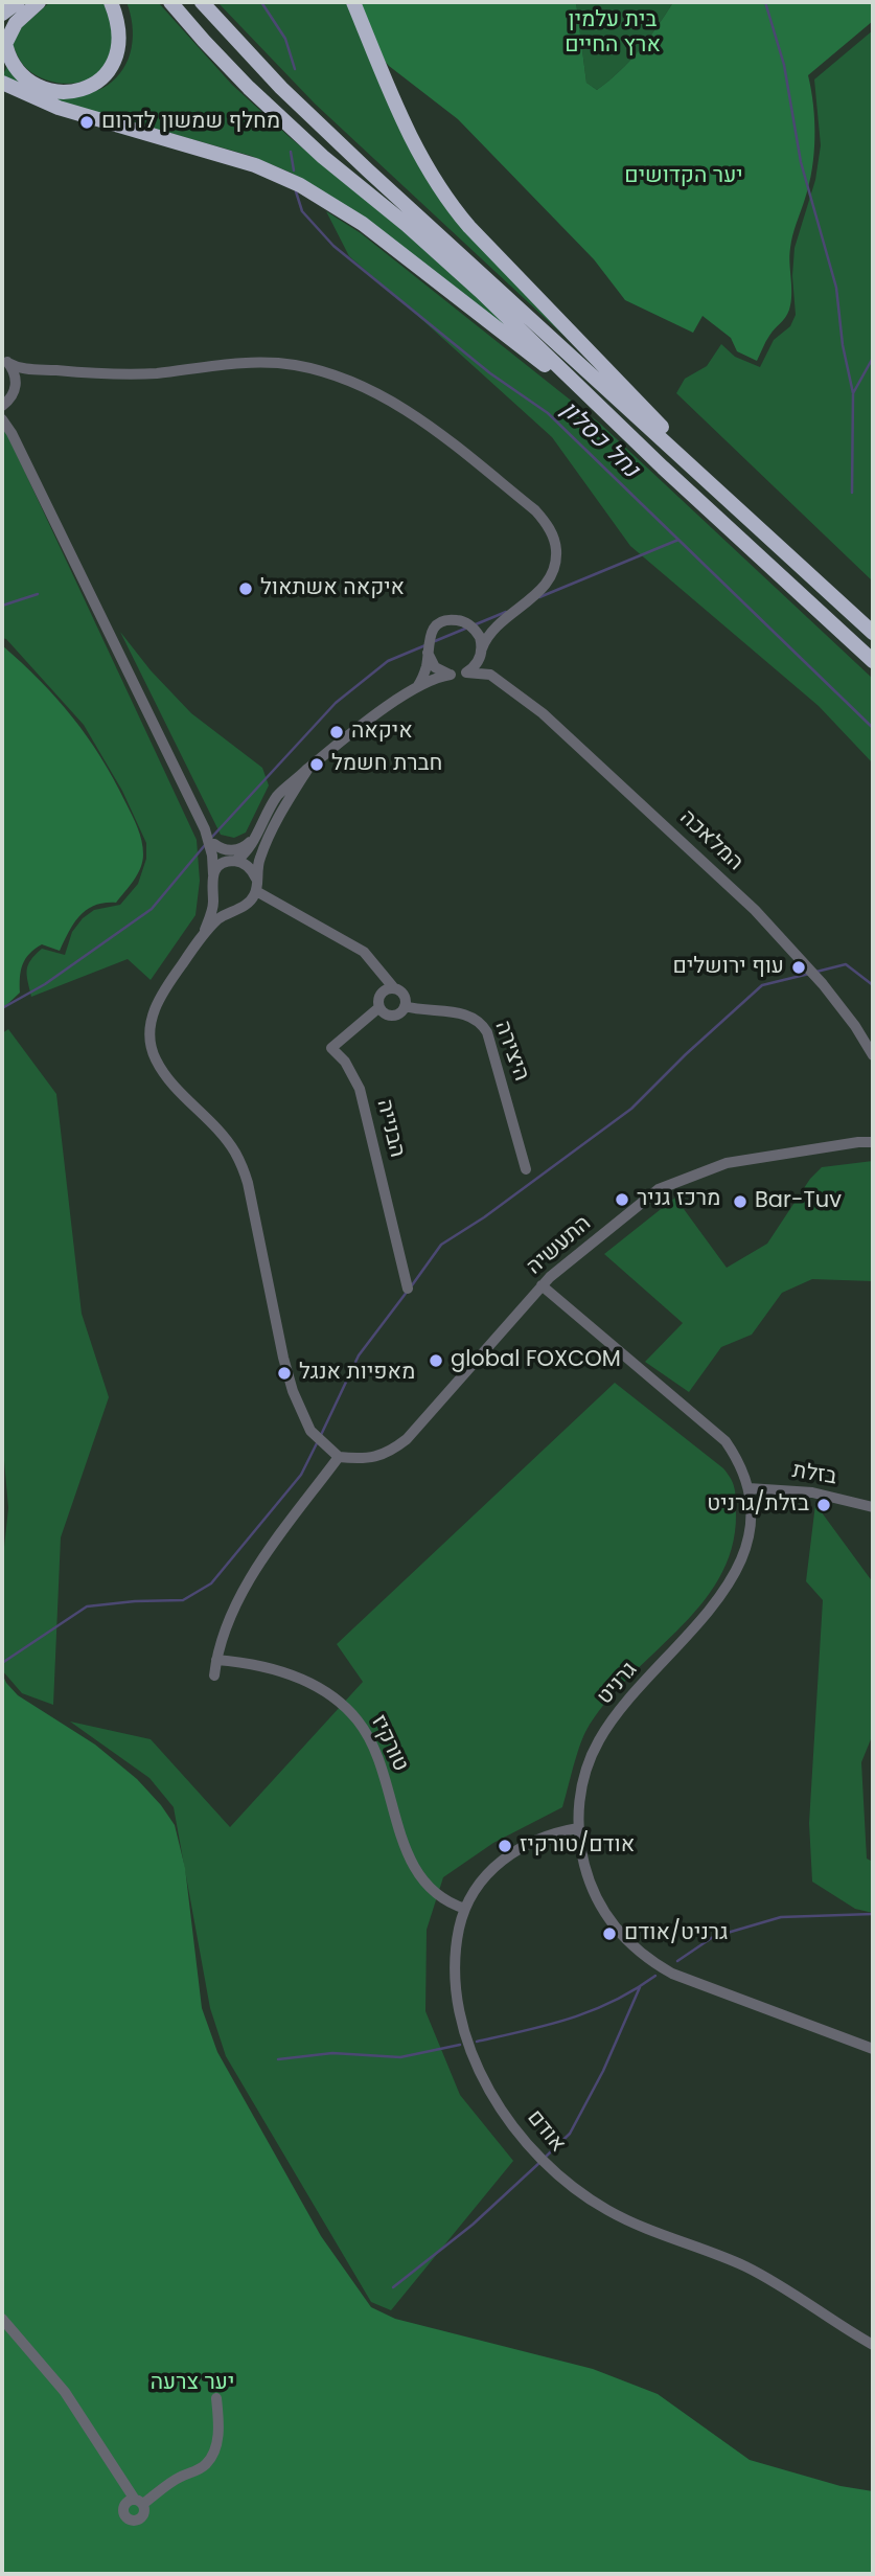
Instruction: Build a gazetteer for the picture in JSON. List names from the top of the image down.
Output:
{
  "streets": {
    "street": [
      "המלאכה",
      "היצירה",
      "הבנייה",
      "התעשיה",
      "בזלת",
      "גרניט",
      "טורקיז",
      "אודם"
    ]
  },
  "crossings": [
    ["היצירה", "הבנייה"],
    ["התעשיה", "גרניט"],
    ["בזלת", "גרניט"],
    ["גרניט", "אודם"],
    ["טורקיז", "אודם"]
  ],
  "water": ["נחל כסלון"],
  "parks": ["בית עלמין ארץ החיים", "יער הקדושים", "יער צרעה"],
  "places": [
    "מחלף שמשון לדרום",
    "איקאה אשתאול",
    "איקאה",
    "חברת חשמל",
    "עוף ירושלים",
    "מרכז גניר",
    "Bar-Tuv",
    "global FOXCOM",
    "מאפיות אנגל",
    "בזלת/גרניט",
    "אודם/טורקיז",
    "גרניט/אודם"
  ]
}
